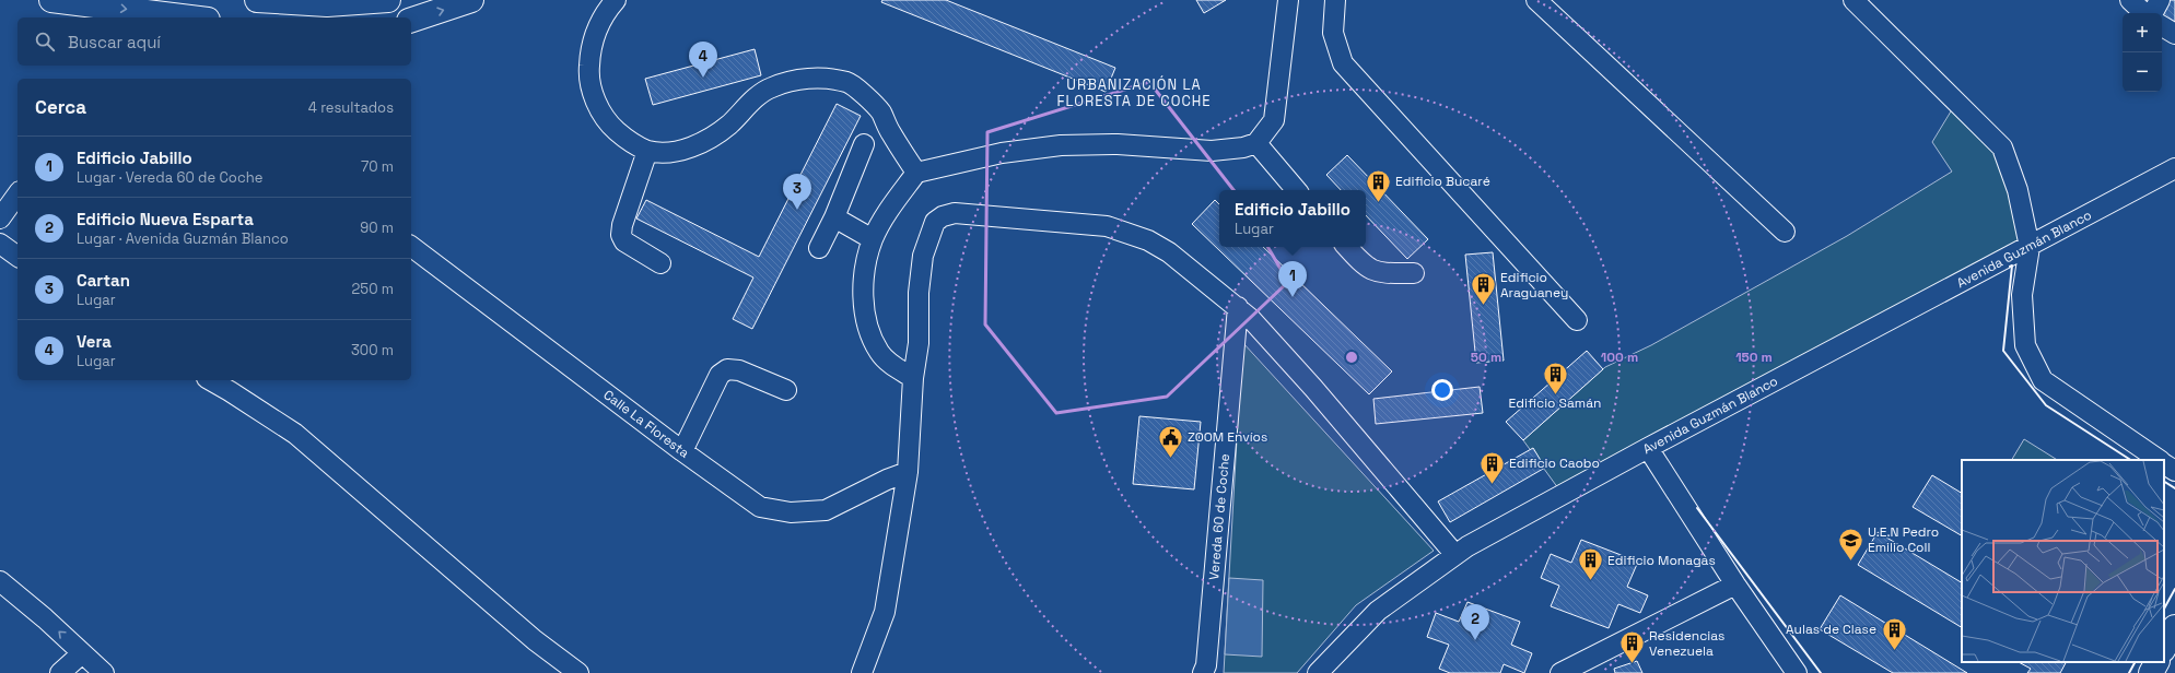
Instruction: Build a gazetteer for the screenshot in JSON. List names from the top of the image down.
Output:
{
  "streets": {
    "street": ["Avenida Guzmán Blanco", "Calle La Floresta", "Vereda 60 de Coche"]
  },
  "districts": ["URBANIZACIÓN LA FLORESTA DE COCHE"],
  "places": {
    "building": [
      "Edificio Bucaré",
      "Edificio Araguaney",
      "Edificio Samán",
      "Edificio Caobo",
      "Edificio Monagas",
      "Aulas de Clase",
      "Residencias Venezuela"
    ],
    "public building": ["ZOOM Envíos"],
    "school or university": ["U.E.N Pedro Emilio Coll"]
  },
  "page": {
    "map_buttons": ["+", "−"],
    "search": "Buscar aquí",
    "pins": [
      "4",
      "3",
      "1",
      "2"
    ],
    "heading": ["Cerca", "4 resultados"],
    "list": [
      {
        "mark": "1",
        "name": "Edificio Jabillo",
        "note": "Lugar · Vereda 60 de Coche",
        "value": "70 m"
      },
      {
        "mark": "2",
        "name": "Edificio Nueva Esparta",
        "note": "Lugar · Avenida Guzmán Blanco",
        "value": "90 m"
      },
      {
        "mark": "3",
        "name": "Cartan",
        "note": "Lugar",
        "value": "250 m"
      },
      {
        "mark": "4",
        "name": "Vera",
        "note": "Lugar",
        "value": "300 m"
      }
    ],
    "popup": ["Edificio Jabillo", "Lugar"]
  },
  "rings": ["50 m", "100 m", "150 m"]
}
